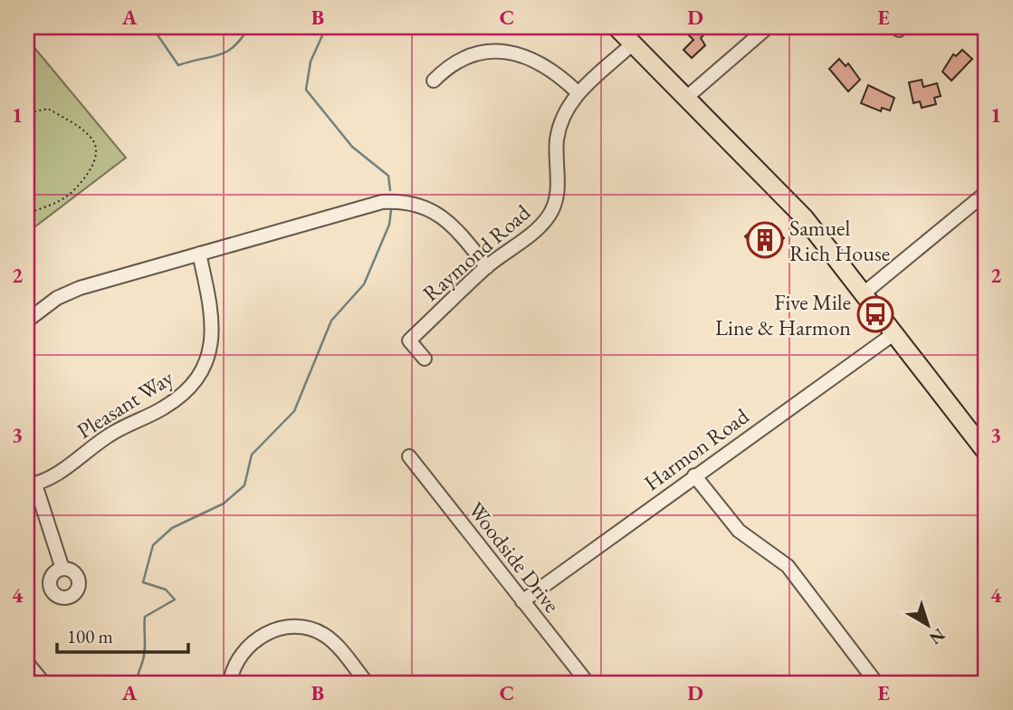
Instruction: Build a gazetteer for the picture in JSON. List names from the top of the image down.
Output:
{
  "streets": {
    "street": [
      "Raymond Road",
      "Pleasant Way",
      "Harmon Road",
      "Woodside Drive"
    ]
  },
  "crossings": [
    ["Harmon Road", "Woodside Drive"]
  ],
  "places": {
    "building": ["Samuel Rich House"],
    "bus stop": ["Five Mile Line & Harmon"]
  },
  "scale_bar": "100 m",
  "north": "bottom right",
  "grid": {
    "columns": [
      "A",
      "B",
      "C",
      "D",
      "E"
    ],
    "rows": [
      "1",
      "2",
      "3",
      "4"
    ]
  }
}
